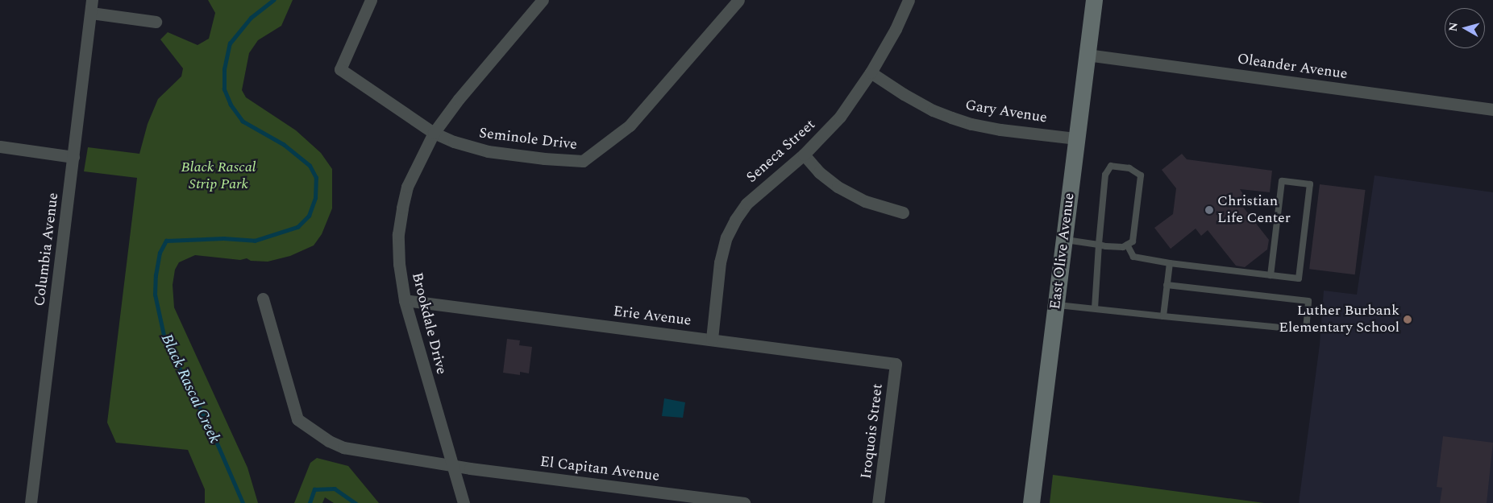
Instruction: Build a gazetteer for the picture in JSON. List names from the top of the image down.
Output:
{
  "streets": {
    "main road": ["East Olive Avenue"],
    "street": [
      "Oleander Avenue",
      "Gary Avenue",
      "Seminole Drive",
      "Seneca Street",
      "Columbia Avenue",
      "Erie Avenue",
      "Brookdale Drive",
      "Iroquois Street",
      "El Capitan Avenue"
    ]
  },
  "crossings": [
    ["Oleander Avenue", "East Olive Avenue"],
    ["Gary Avenue", "Seneca Street"],
    ["Gary Avenue", "East Olive Avenue"],
    ["Seminole Drive", "Brookdale Drive"],
    ["Seneca Street", "Erie Avenue"],
    ["Erie Avenue", "Brookdale Drive"],
    ["Erie Avenue", "Iroquois Street"],
    ["Brookdale Drive", "El Capitan Avenue"]
  ],
  "water": ["Black Rascal Creek"],
  "parks": ["Black Rascal Strip Park"],
  "places": ["Christian Life Center", "Luther Burbank Elementary School"],
  "north": "left"
}
